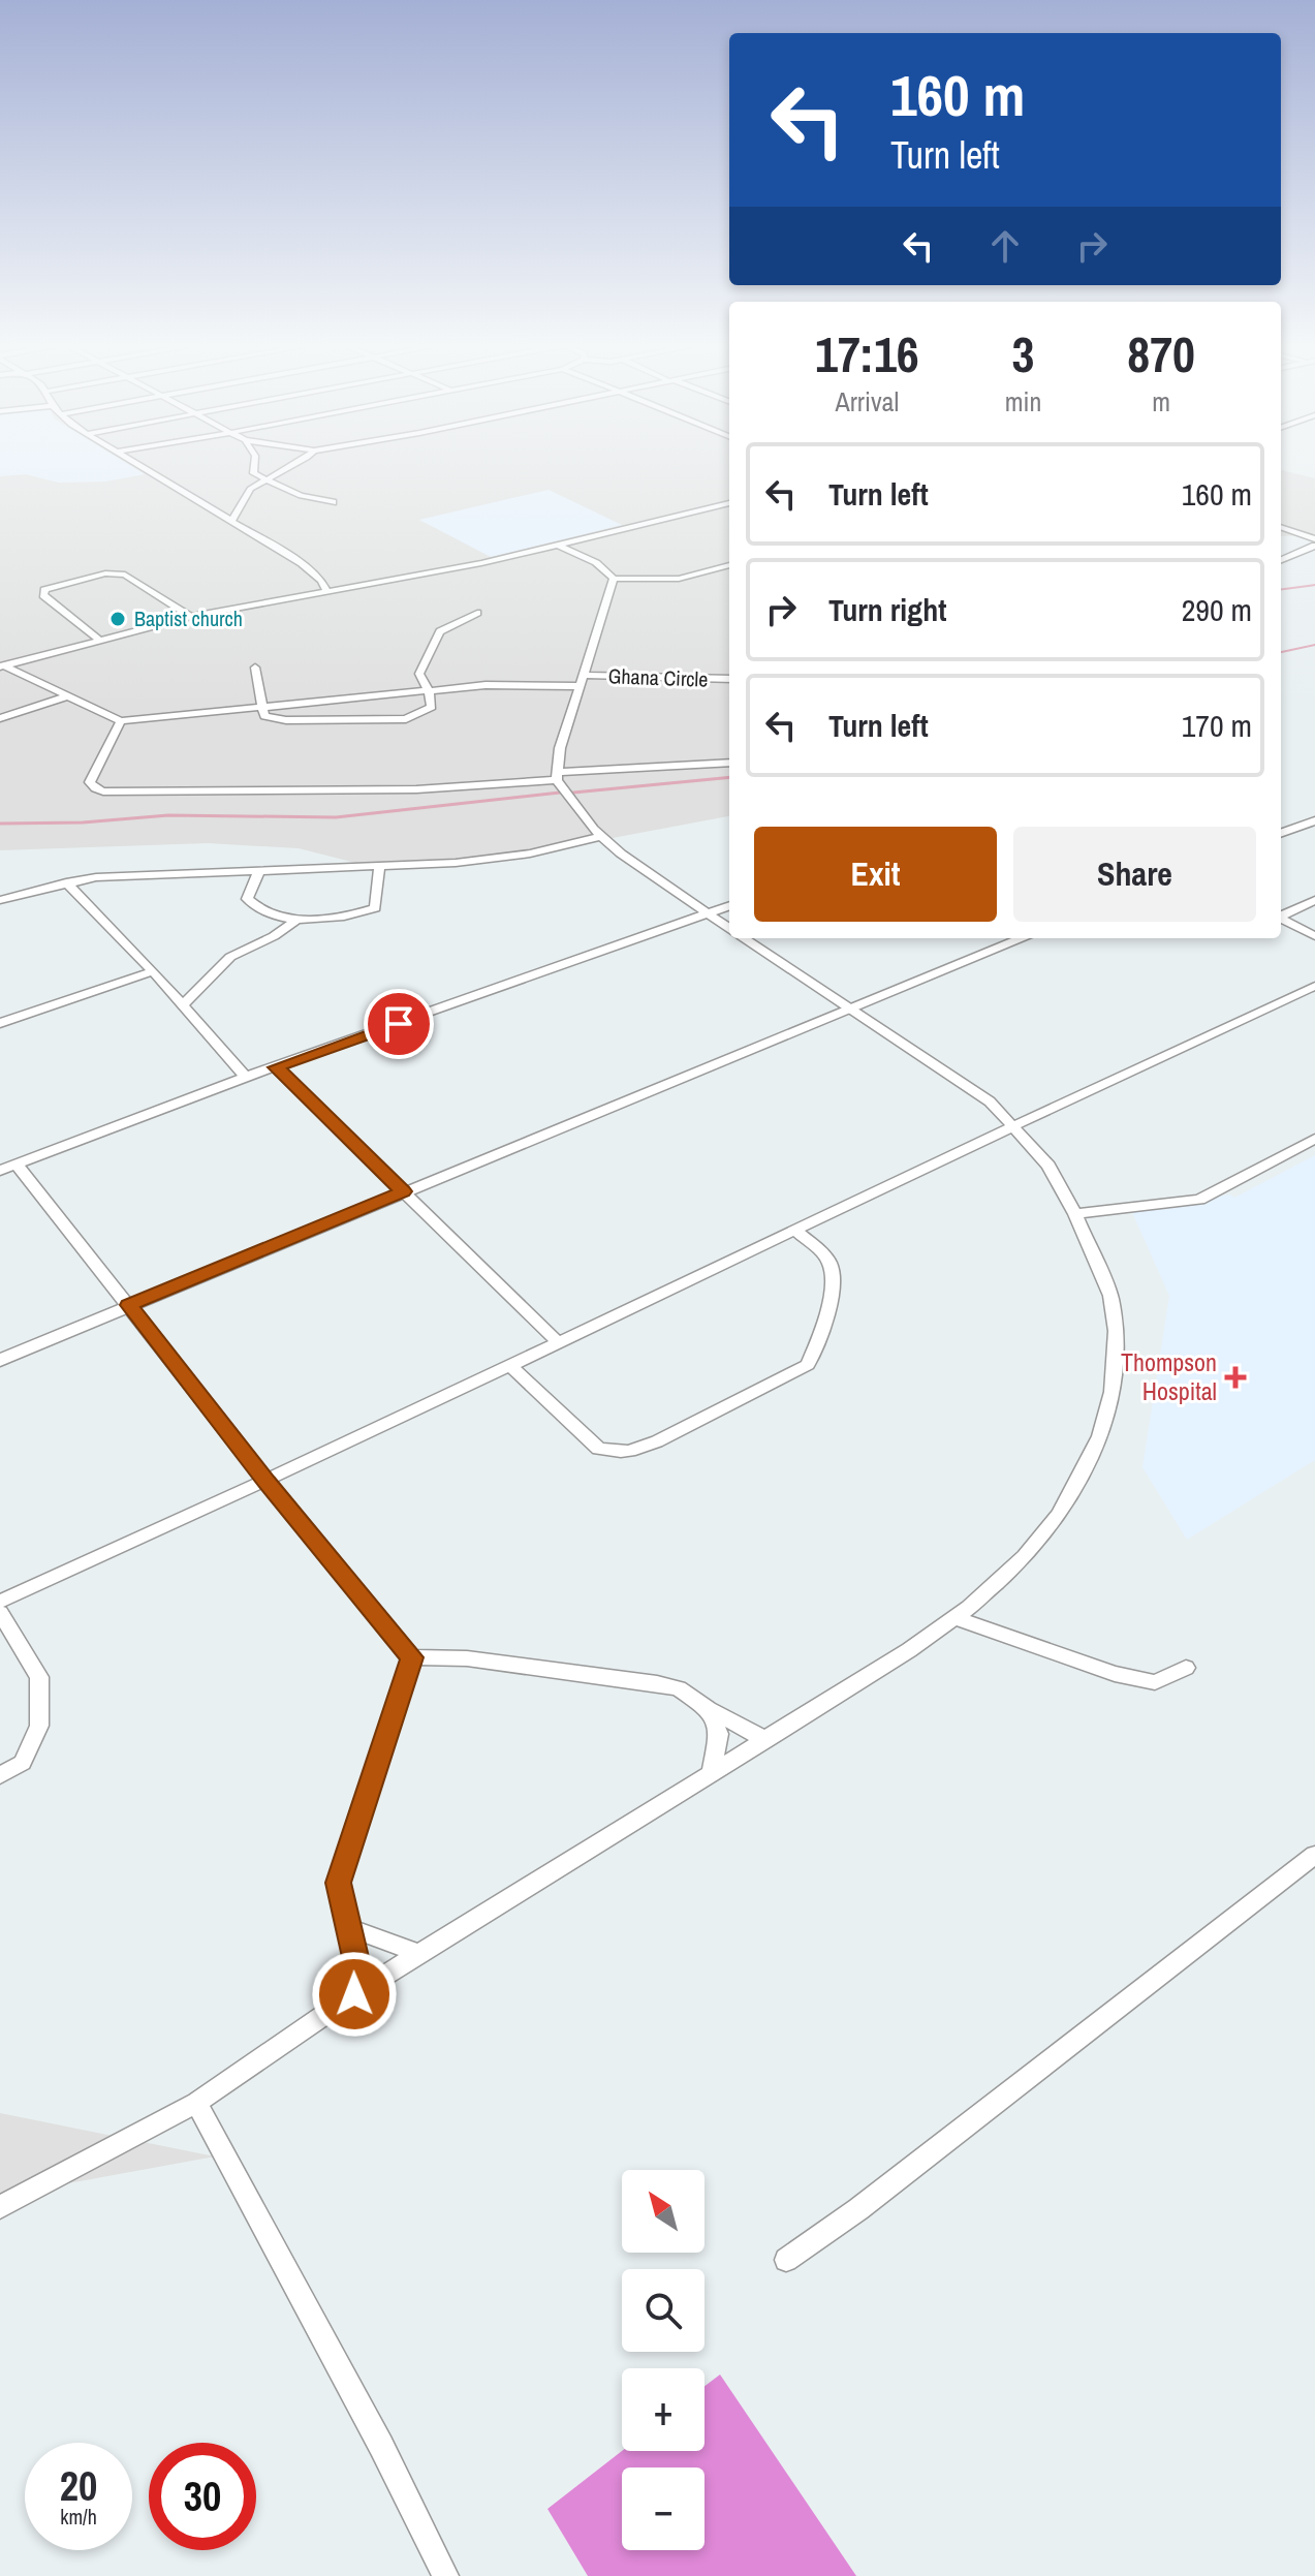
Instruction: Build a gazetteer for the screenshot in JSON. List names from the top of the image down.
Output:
{
  "streets": {
    "street": ["Ghana Circle"]
  },
  "places": {
    "other": ["Baptist church"],
    "health": ["Thompson Hospital"]
  },
  "north": "top left",
  "page": {
    "turn": ["160 m", "Turn left"],
    "eta": [
      "17:16",
      "Arrival",
      "3",
      "min",
      "870",
      "m"
    ],
    "list": [
      {
        "name": "Turn left",
        "value": "160 m"
      },
      {
        "name": "Turn right",
        "value": "290 m"
      },
      {
        "name": "Turn left",
        "value": "170 m"
      }
    ],
    "buttons": ["Exit", "Share"],
    "map_buttons": ["+", "−"],
    "speed": "20 km/h",
    "limit": "30"
  }
}
